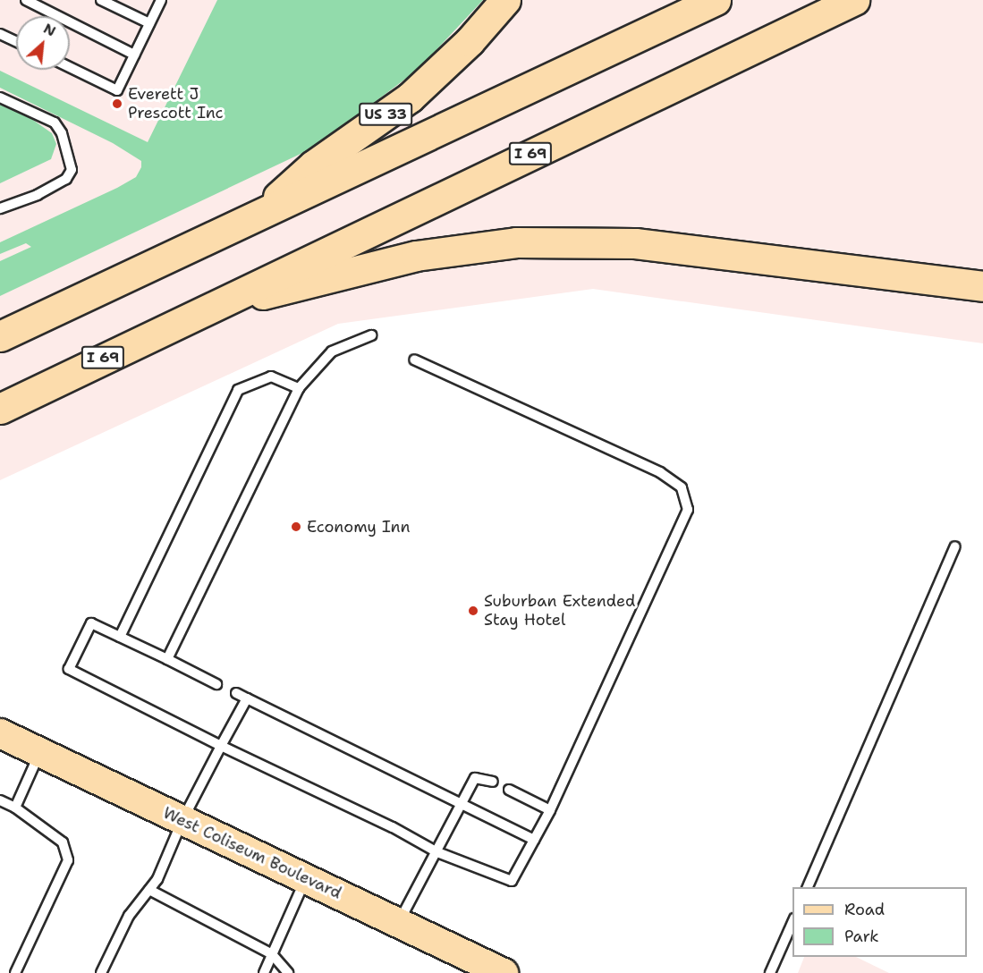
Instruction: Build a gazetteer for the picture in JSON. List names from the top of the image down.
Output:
{
  "streets": {
    "highway": ["US 33", "I 69"],
    "main road": ["West Coliseum Boulevard"]
  },
  "places": ["Everett J Prescott Inc", "Economy Inn", "Suburban Extended Stay Hotel"],
  "legend": ["Road", "Park"],
  "north": "top right"
}
